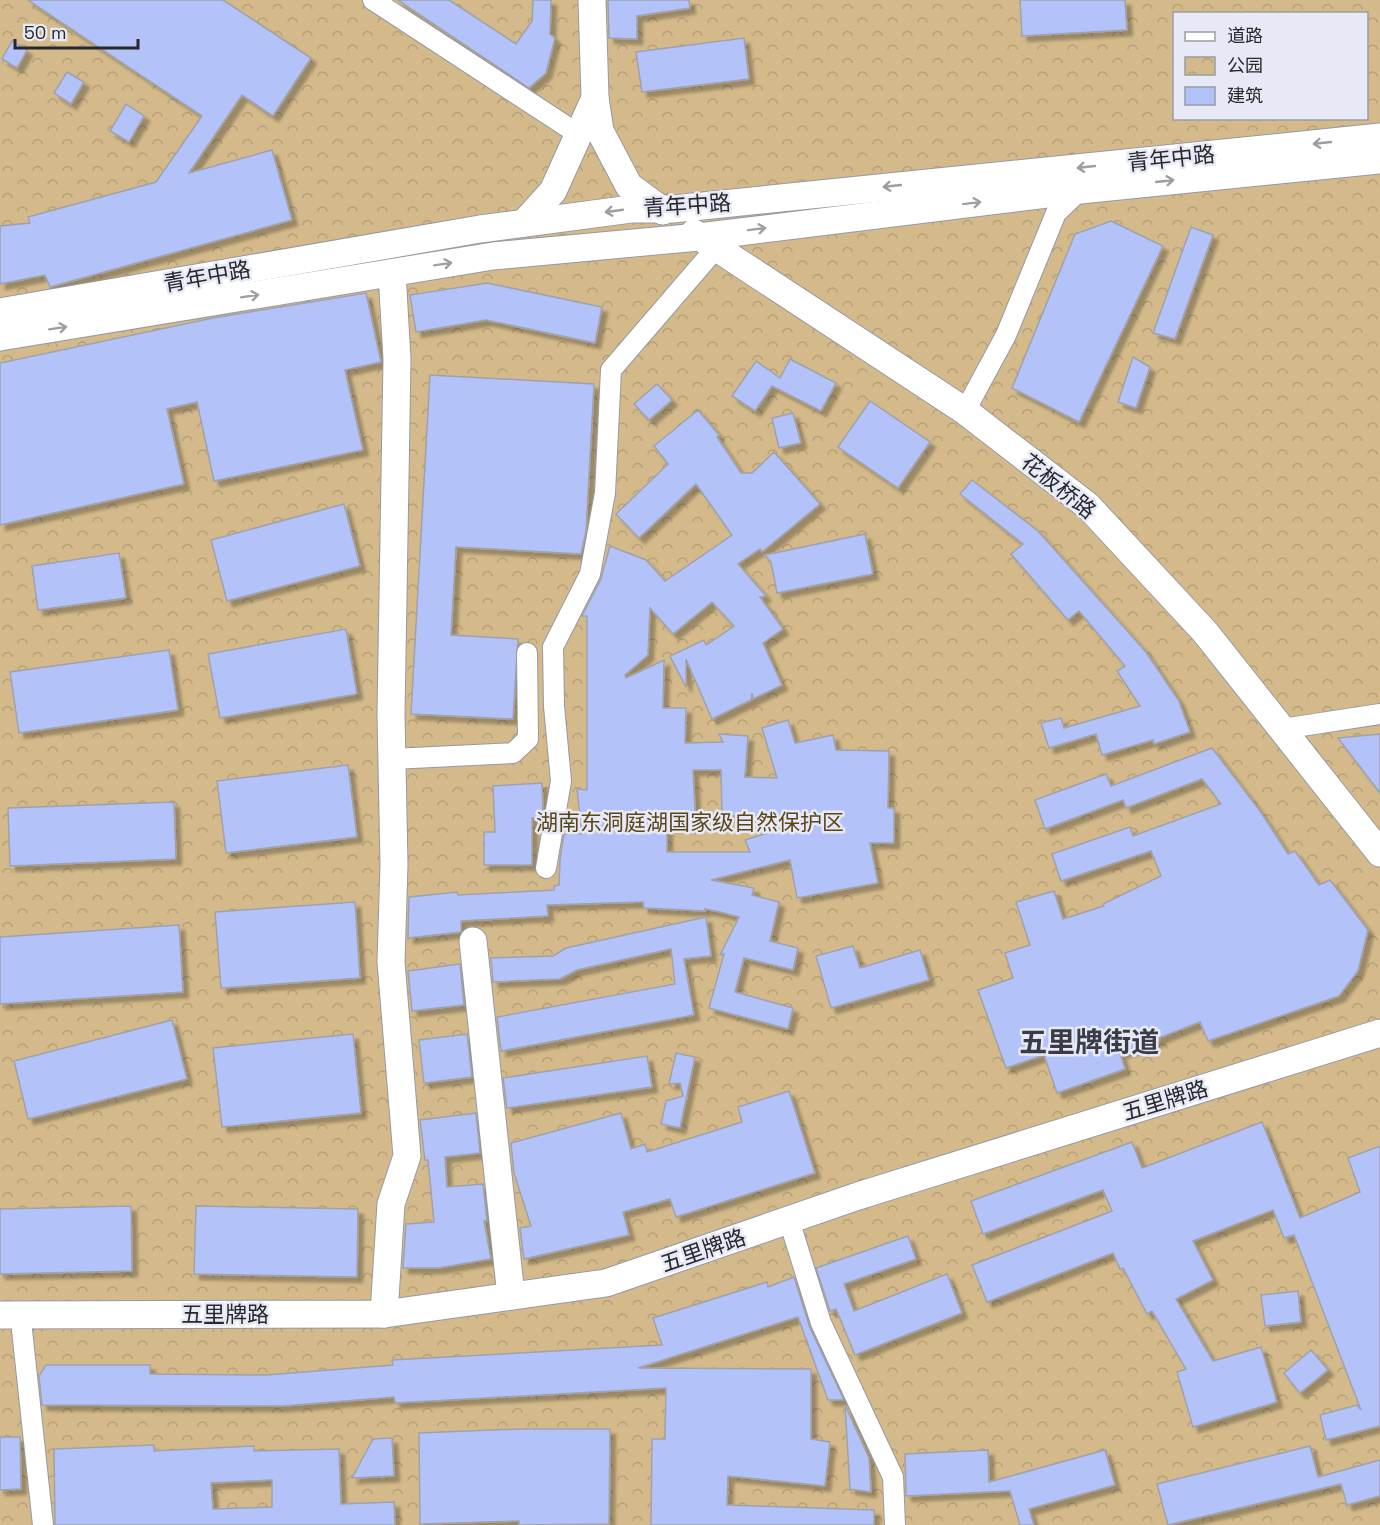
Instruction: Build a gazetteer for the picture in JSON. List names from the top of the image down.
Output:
{
  "streets": {
    "main road": ["青年中路", "花板桥路", "五里牌路"]
  },
  "crossings": [
    ["青年中路", "花板桥路"]
  ],
  "districts": ["五里牌街道"],
  "parks": ["湖南东洞庭湖国家级自然保护区"],
  "legend": ["道路", "公园", "建筑"],
  "scale_bar": "50 m"
}
